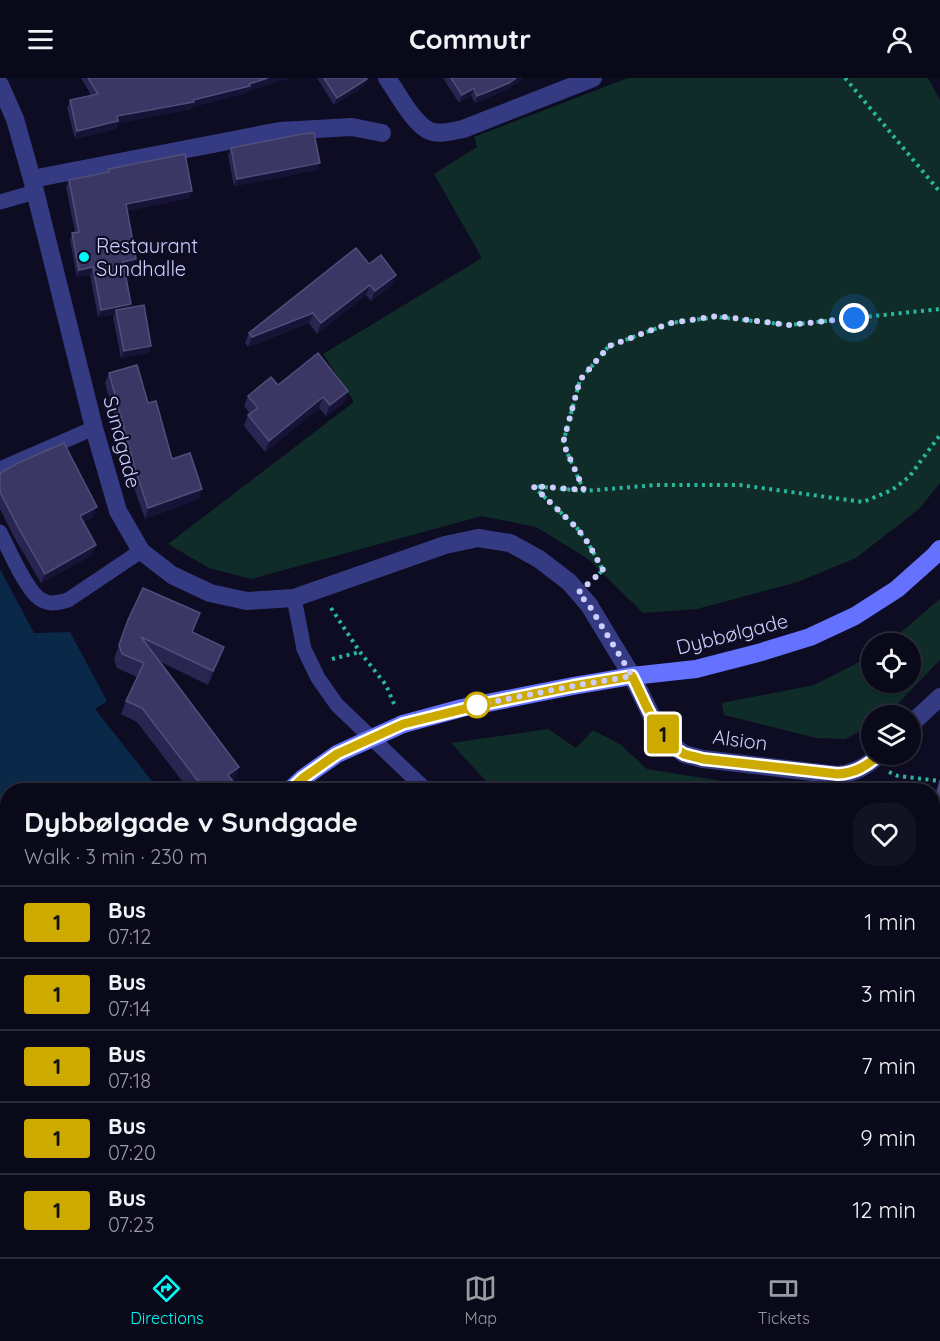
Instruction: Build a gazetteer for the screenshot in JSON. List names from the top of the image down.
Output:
{
  "streets": {
    "street": ["Sundgade", "Dybbølgade", "Alsion"]
  },
  "crossings": [
    ["Sundgade", "Dybbølgade"],
    ["Sundgade", "Alsion"],
    ["Dybbølgade", "Alsion"]
  ],
  "places": ["Restaurant Sundhalle"],
  "lines": ["bus line 1"],
  "page": {
    "header": "Commutr",
    "on_map": "1",
    "heading": ["Dybbølgade v Sundgade", "Walk · 3 min · 230 m"],
    "list": [
      {
        "mark": "1",
        "name": "Bus",
        "note": "07:12",
        "value": "1 min"
      },
      {
        "mark": "1",
        "name": "Bus",
        "note": "07:14",
        "value": "3 min"
      },
      {
        "mark": "1",
        "name": "Bus",
        "note": "07:18",
        "value": "7 min"
      },
      {
        "mark": "1",
        "name": "Bus",
        "note": "07:20",
        "value": "9 min"
      },
      {
        "mark": "1",
        "name": "Bus",
        "note": "07:23",
        "value": "12 min"
      }
    ],
    "tabs": ["Directions", "Map", "Tickets"]
  }
}
